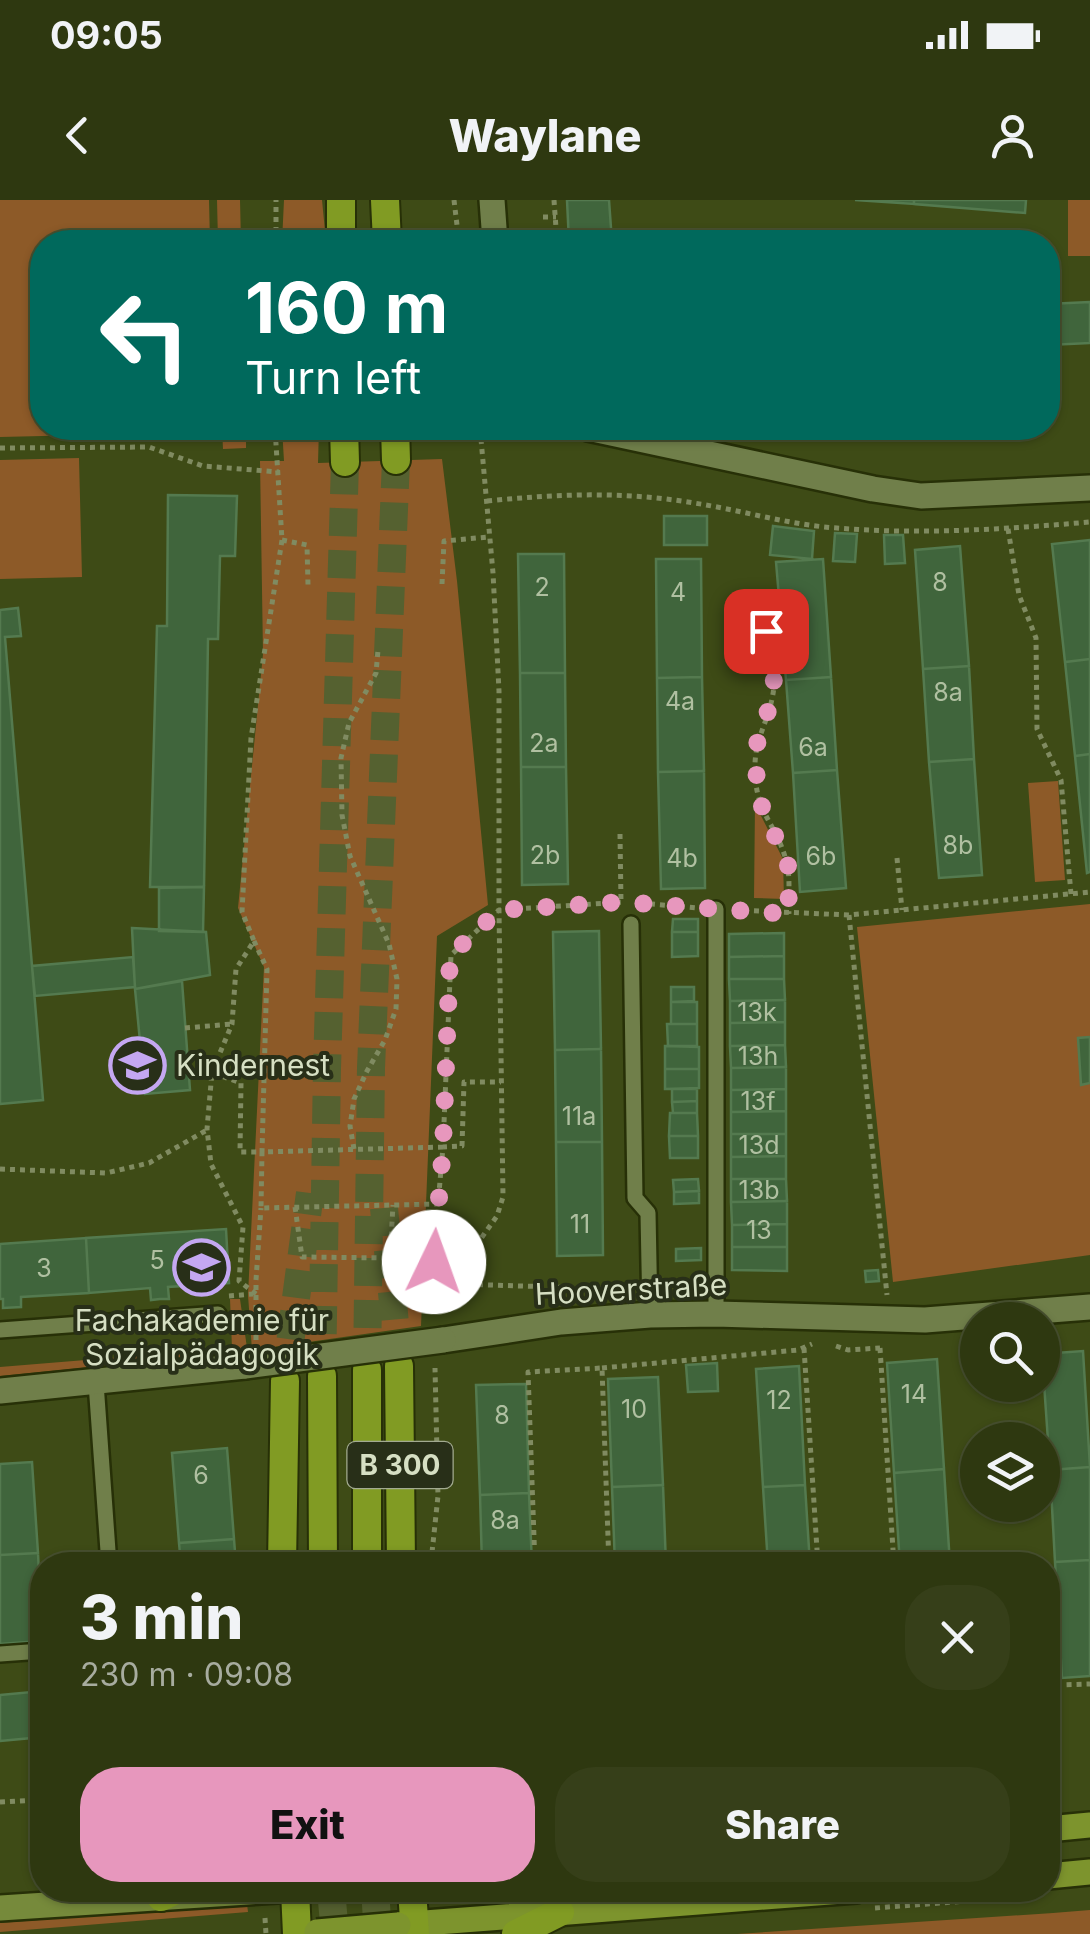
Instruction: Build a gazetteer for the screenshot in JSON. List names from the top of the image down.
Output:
{
  "streets": {
    "highway": ["B 300"],
    "street": ["Hooverstraße"]
  },
  "places": {
    "school or university": ["Kindernest", "Fachakademie für Sozialpädagogik"]
  },
  "house_numbers": [
    "8",
    "2",
    "4",
    "8a",
    "4a",
    "2a",
    "6a",
    "8b",
    "2b",
    "6b",
    "4b",
    "13k",
    "13h",
    "13f",
    "11a",
    "13d",
    "13b",
    "11",
    "13",
    "5",
    "3",
    "14",
    "12",
    "10",
    "8",
    "6",
    "8a"
  ],
  "page": {
    "status": "09:05",
    "header": "Waylane",
    "turn": ["160 m", "Turn left"],
    "heading": ["3 min", "230 m · 09:08"],
    "buttons": ["Exit", "Share"]
  }
}
